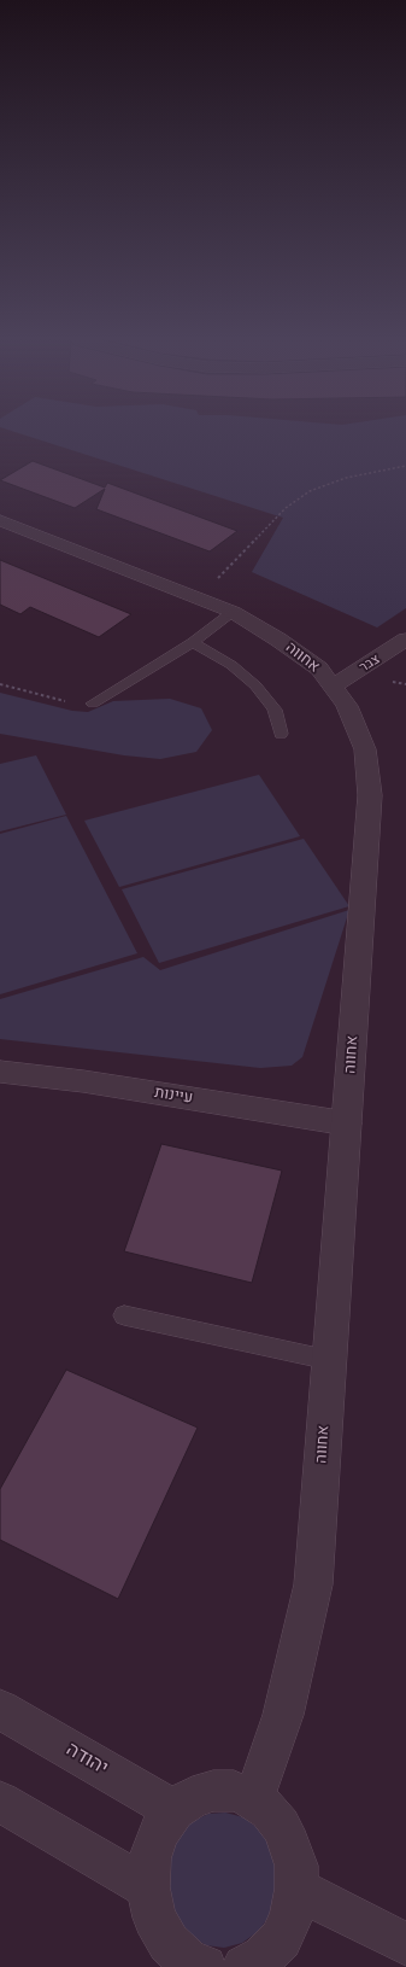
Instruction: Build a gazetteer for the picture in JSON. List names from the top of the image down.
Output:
{
  "streets": {
    "street": [
      "אחווה",
      "צבר",
      "עיינות",
      "יהודה"
    ]
  },
  "crossings": [
    ["אחווה", "צבר"],
    ["אחווה", "עיינות"]
  ]
}
